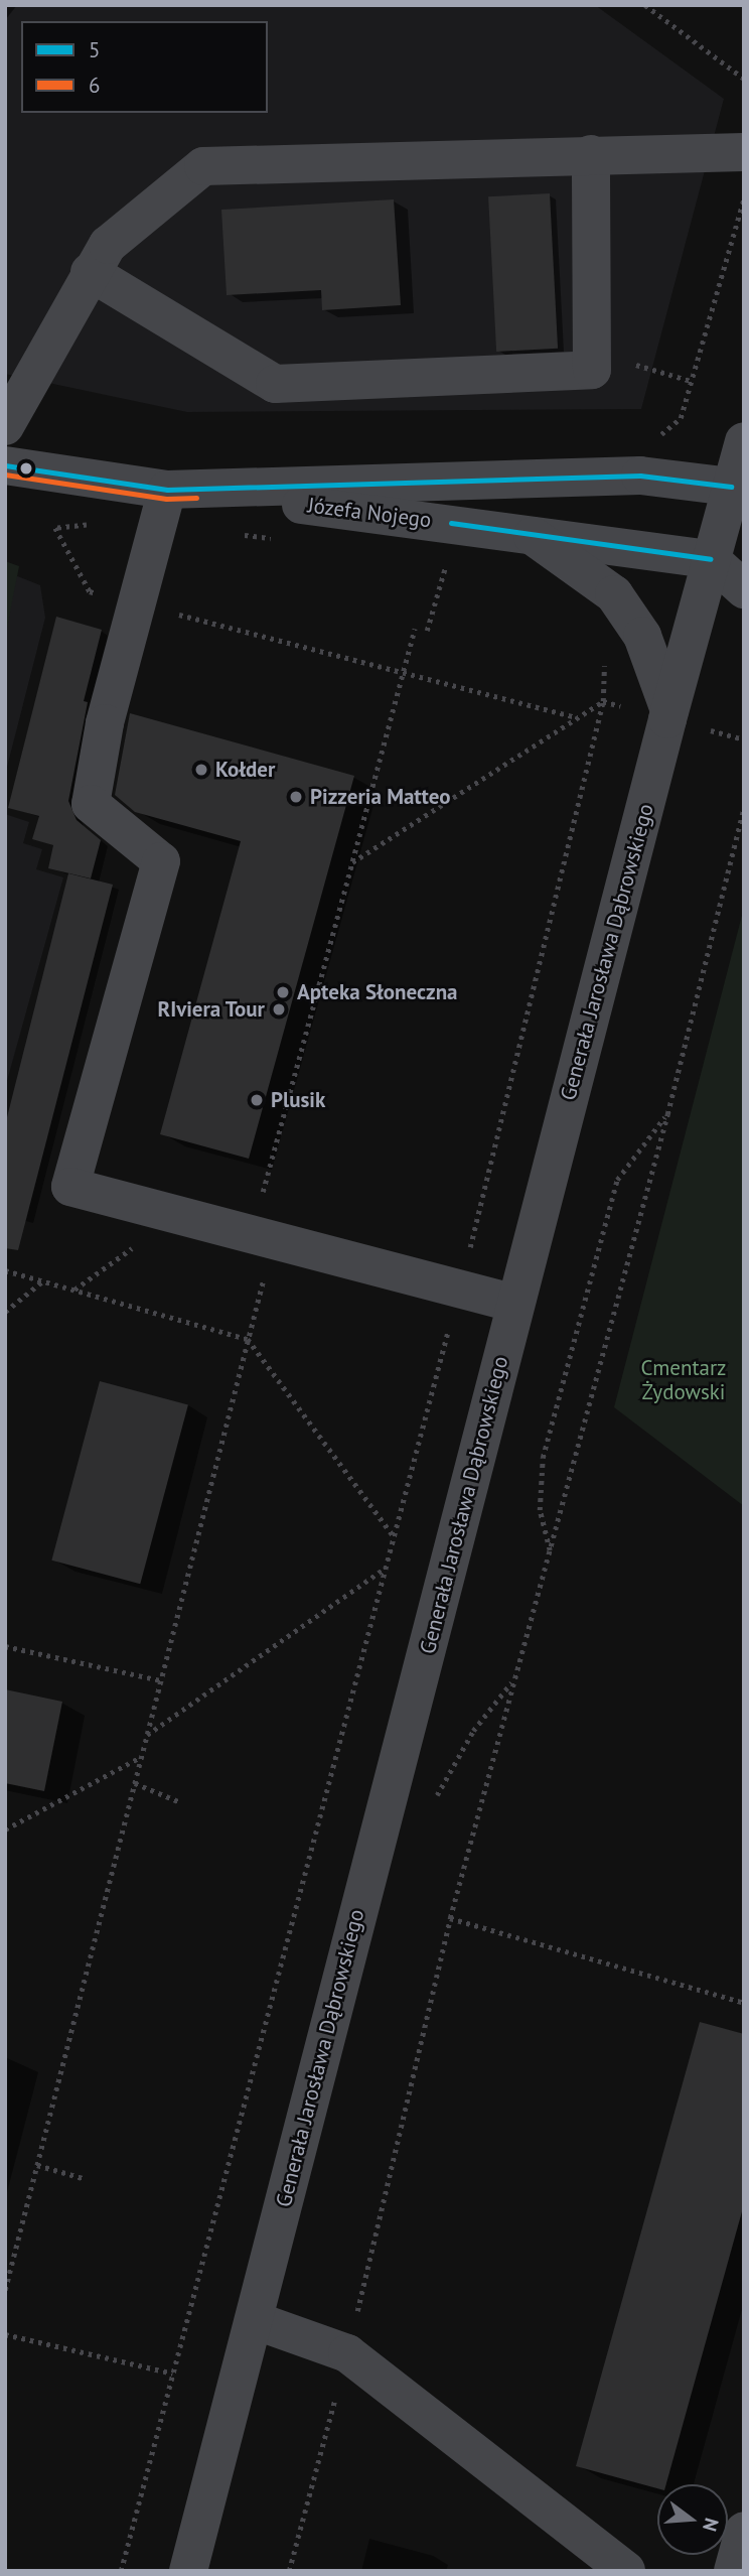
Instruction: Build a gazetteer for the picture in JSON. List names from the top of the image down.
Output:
{
  "streets": {
    "street": ["Józefa Nojego", "Generała Jarosława Dąbrowskiego"]
  },
  "crossings": [
    ["Józefa Nojego", "Generała Jarosława Dąbrowskiego"]
  ],
  "parks": ["Cmentarz Żydowski"],
  "places": [
    "Kołder",
    "Pizzeria Matteo",
    "Apteka Słoneczna",
    "RIviera Tour",
    "Plusik"
  ],
  "lines": ["transit line 5", "transit line 6"],
  "legend": ["5", "6"],
  "north": "right"
}
